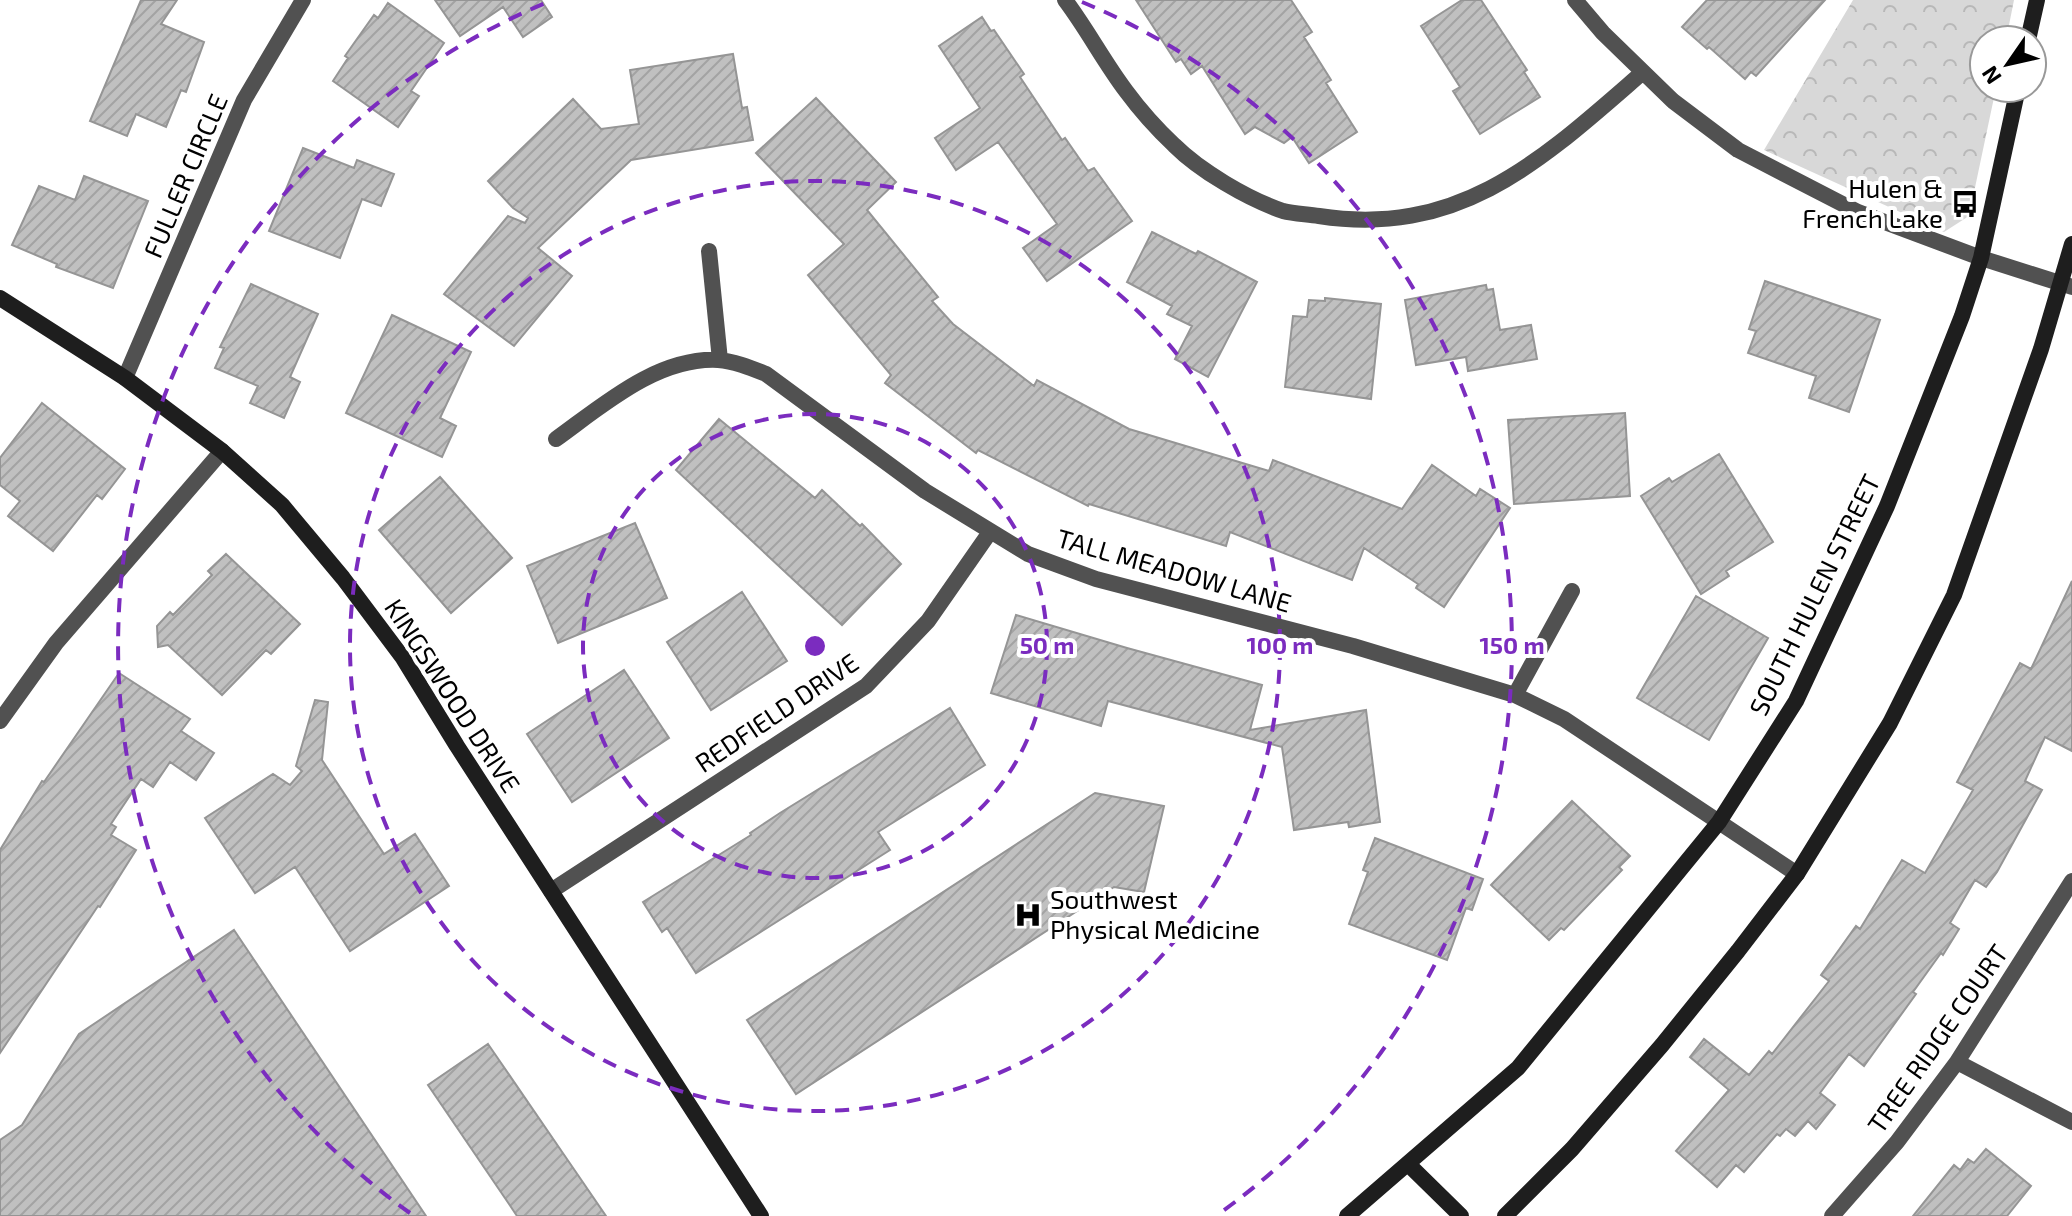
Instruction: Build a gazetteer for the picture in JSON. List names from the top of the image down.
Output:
{
  "streets": {
    "main road": ["SOUTH HULEN STREET", "KINGSWOOD DRIVE"],
    "street": [
      "FULLER CIRCLE",
      "TALL MEADOW LANE",
      "REDFIELD DRIVE",
      "TREE RIDGE COURT"
    ]
  },
  "crossings": [
    ["FULLER CIRCLE", "KINGSWOOD DRIVE"],
    ["TALL MEADOW LANE", "SOUTH HULEN STREET"],
    ["TALL MEADOW LANE", "REDFIELD DRIVE"],
    ["KINGSWOOD DRIVE", "REDFIELD DRIVE"]
  ],
  "places": {
    "bus stop": ["Hulen & French Lake"],
    "hospital": ["Southwest Physical Medicine"]
  },
  "north": "bottom left",
  "rings": ["50 m", "100 m", "150 m"]
}
